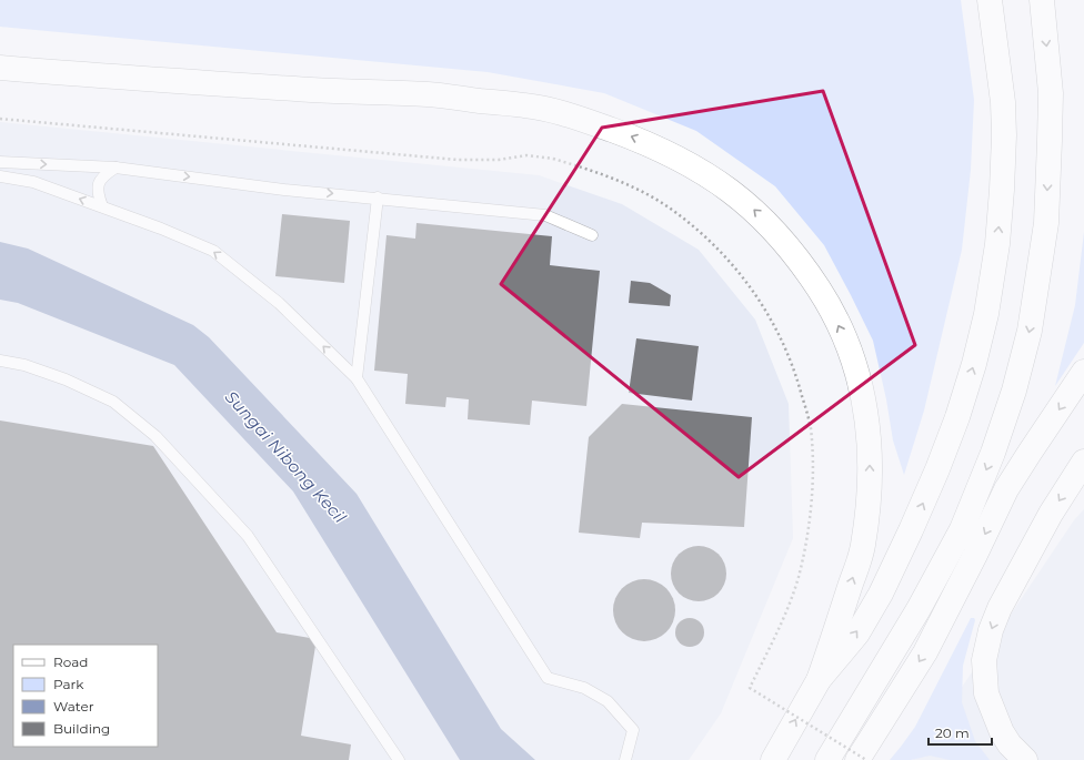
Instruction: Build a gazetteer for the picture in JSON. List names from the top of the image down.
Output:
{
  "water": ["Sungai Nibong Kecil"],
  "legend": [
    "Road",
    "Park",
    "Water",
    "Building"
  ],
  "scale_bar": "20 m"
}
